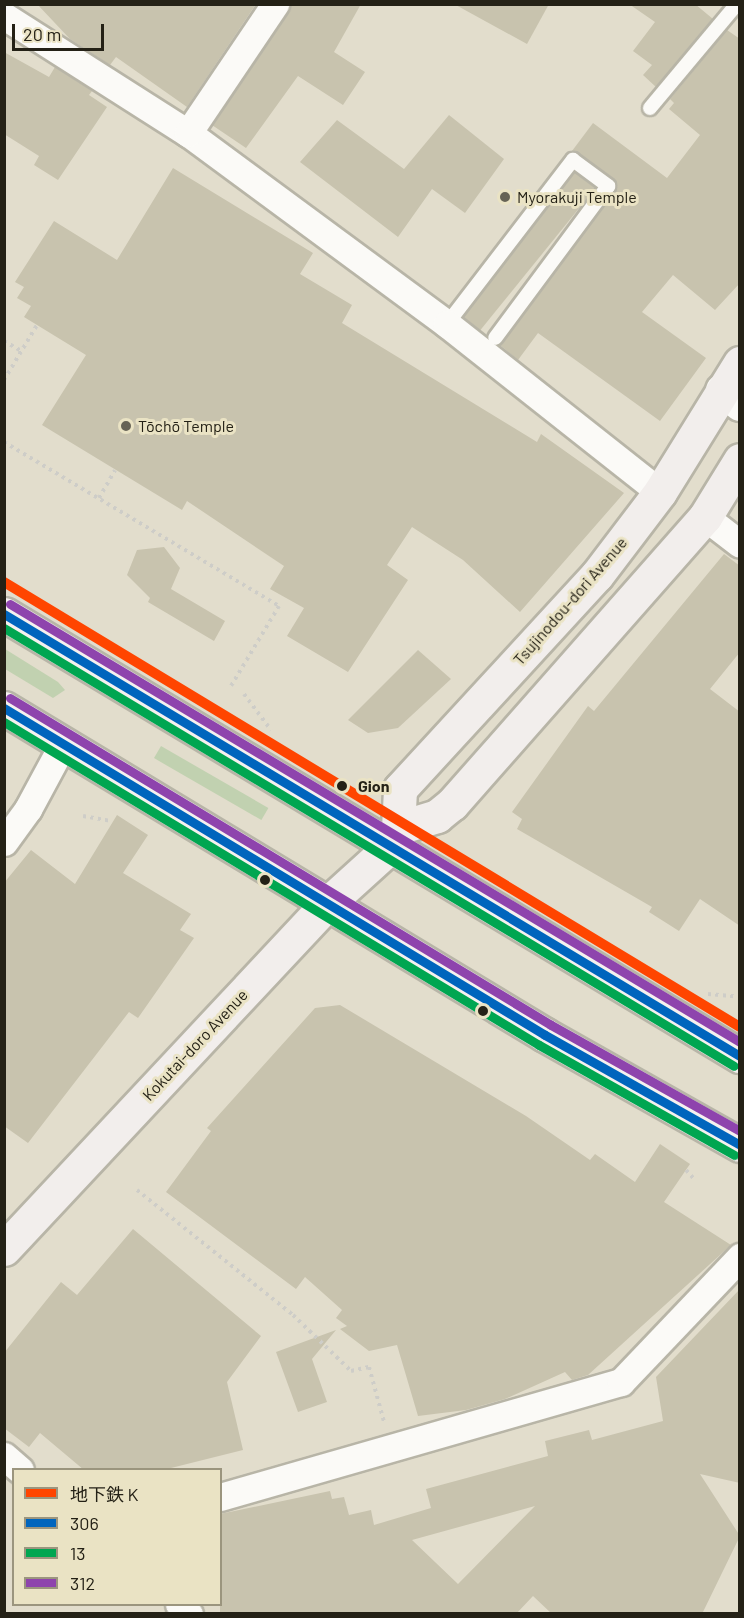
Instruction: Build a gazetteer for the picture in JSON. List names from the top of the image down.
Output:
{
  "streets": {
    "highway": ["Tsujinodou-dori Avenue", "Kokutai-doro Avenue"]
  },
  "crossings": [
    ["Tsujinodou-dori Avenue", "Kokutai-doro Avenue"]
  ],
  "places": ["Myorakuji Temple", "Tōchō Temple", "Gion"],
  "lines": [
    "metro line K",
    "transit line 312",
    "transit line 306",
    "transit line 13"
  ],
  "legend": [
    "地下鉄 K",
    "306",
    "13",
    "312"
  ],
  "scale_bar": "20 m"
}
